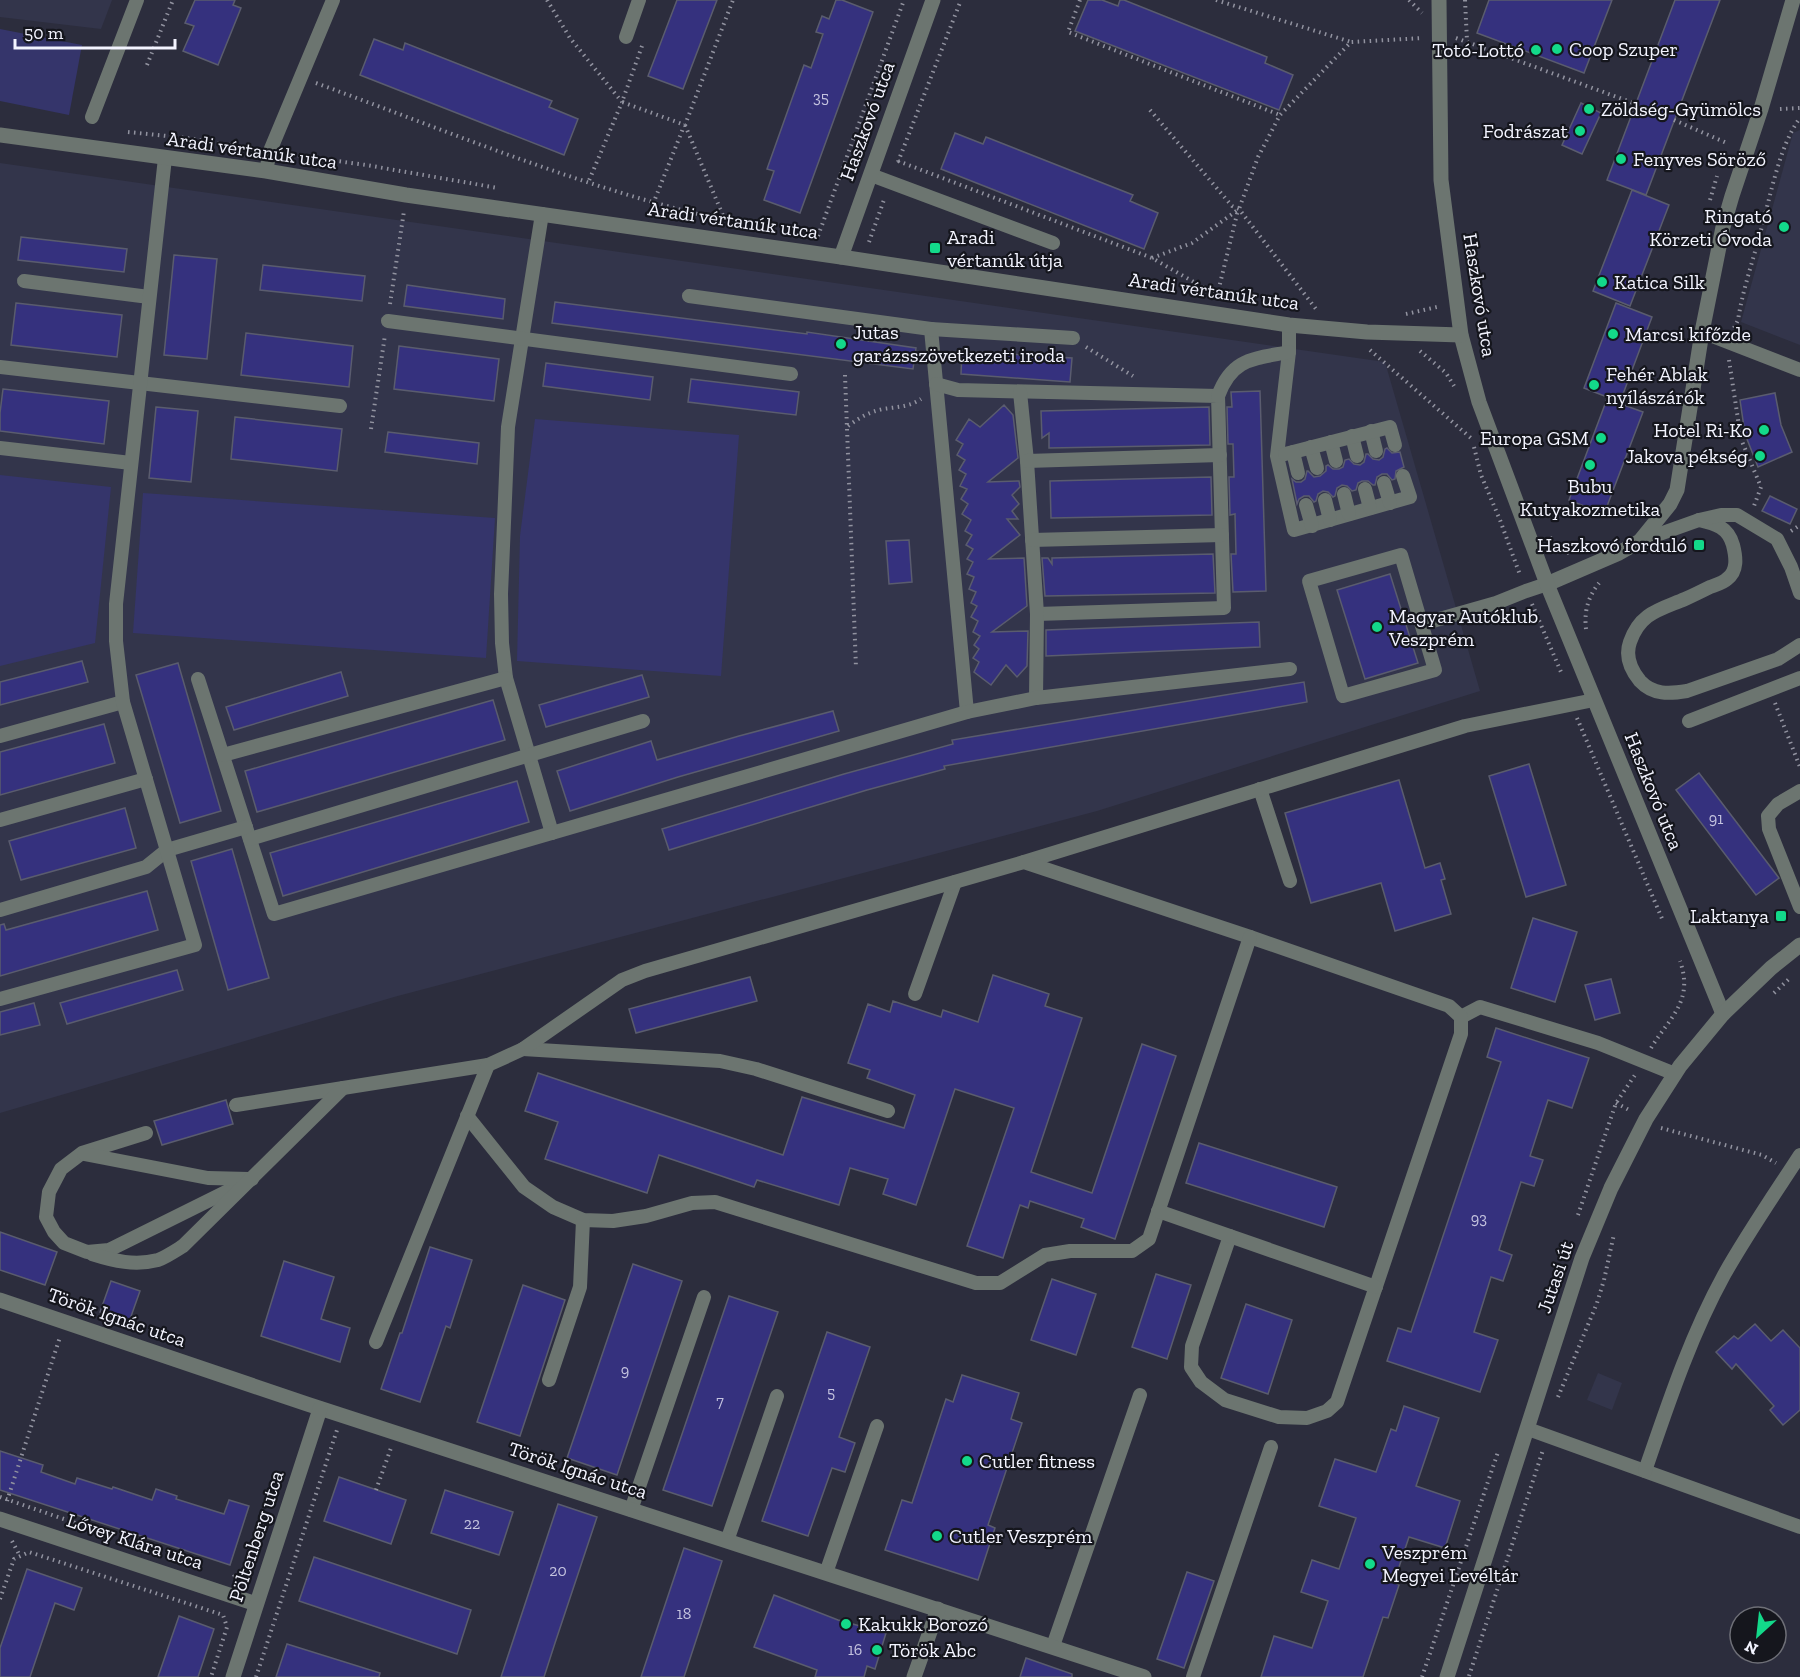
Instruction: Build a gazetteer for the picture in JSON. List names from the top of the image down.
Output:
{
  "streets": {
    "street": [
      "Haszkovó utca",
      "Aradi vértanúk utca",
      "Jutasi út",
      "Török Ignác utca",
      "Pöltenberg utca",
      "Lővey Klára utca"
    ]
  },
  "crossings": [
    ["Haszkovó utca", "Aradi vértanúk utca"],
    ["Haszkovó utca", "Jutasi út"],
    ["Török Ignác utca", "Pöltenberg utca"],
    ["Pöltenberg utca", "Lővey Klára utca"]
  ],
  "places": {
    "other": [
      "Coop Szuper",
      "Totó-Lottó",
      "Zöldség-Gyümölcs",
      "Fodrászat",
      "Fenyves Söröző",
      "Ringató Körzeti Óvoda",
      "Katica Silk",
      "Marcsi kifőzde",
      "Jutas garázsszövetkezeti iroda",
      "Fehér Ablak nyílászárók",
      "Hotel Ri-Ko",
      "Europa GSM",
      "Jakova pékség",
      "Bubu Kutyakozmetika",
      "Magyar Autóklub Veszprém",
      "Cutler fitness",
      "Cutler Veszprém",
      "Veszprém Megyei Levéltár",
      "Kakukk Borozó",
      "Török Abc"
    ],
    "transit": ["Aradi vértanúk útja", "Haszkovó forduló", "Laktanya"]
  },
  "house_numbers": [
    "35",
    "91",
    "93",
    "9",
    "5",
    "7",
    "22",
    "20",
    "18",
    "16"
  ],
  "scale_bar": "50 m",
  "north": "bottom left"
}
